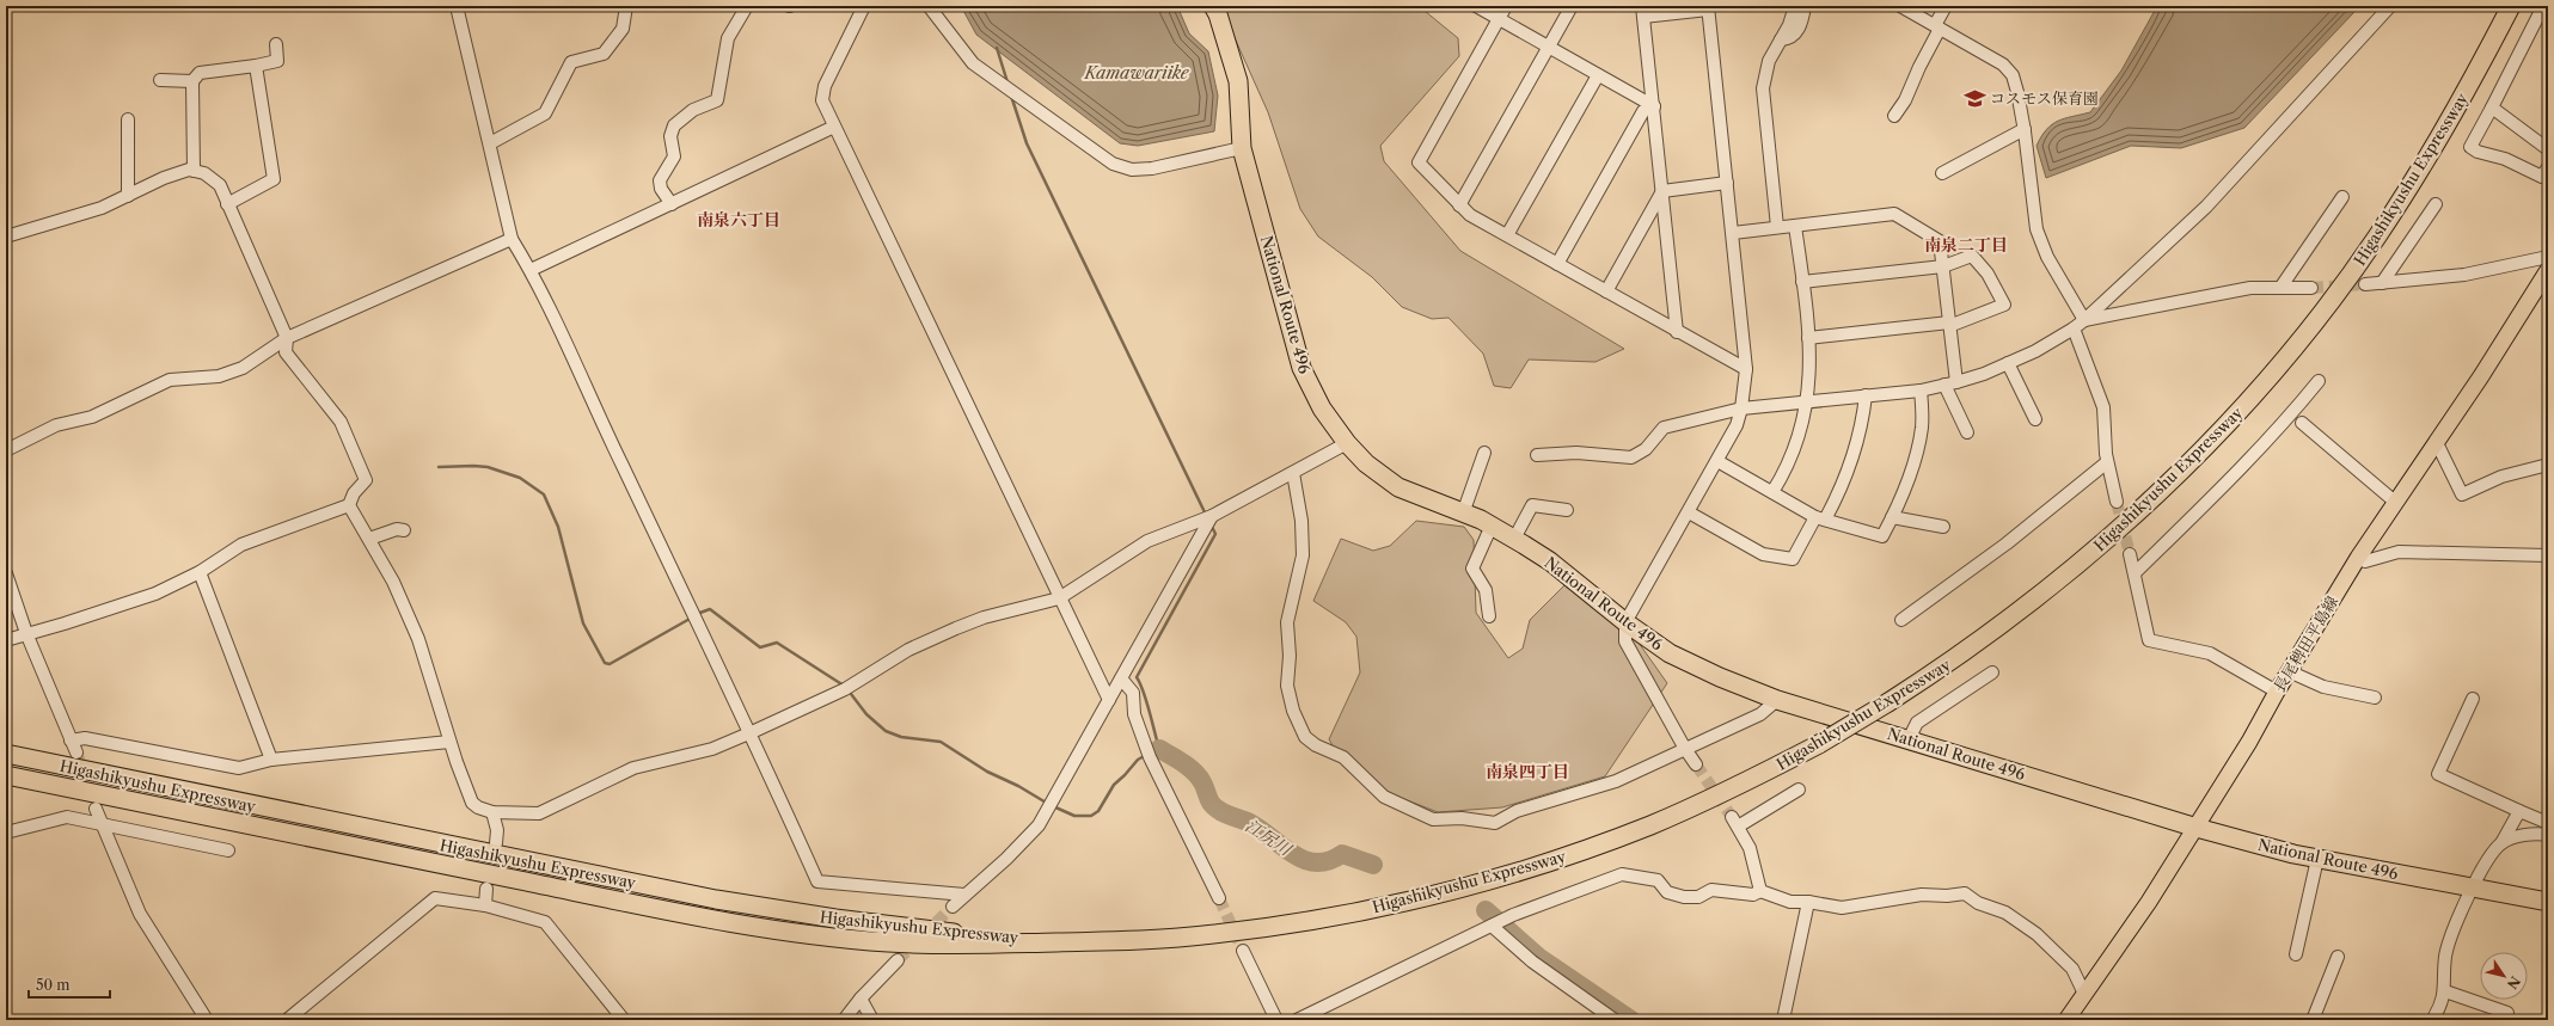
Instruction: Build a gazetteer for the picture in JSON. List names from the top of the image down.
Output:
{
  "streets": {
    "highway": ["Higashikyushu Expressway", "National Route 496"],
    "main road": ["長尾稗田平島線"]
  },
  "crossings": [
    ["National Route 496", "長尾稗田平島線"]
  ],
  "districts": ["南泉六丁目", "南泉二丁目", "南泉四丁目"],
  "water": ["Kamawariike", "江尻川"],
  "places": {
    "school or university": ["コスモス保育園"]
  },
  "scale_bar": "50 m",
  "north": "bottom right"
}
